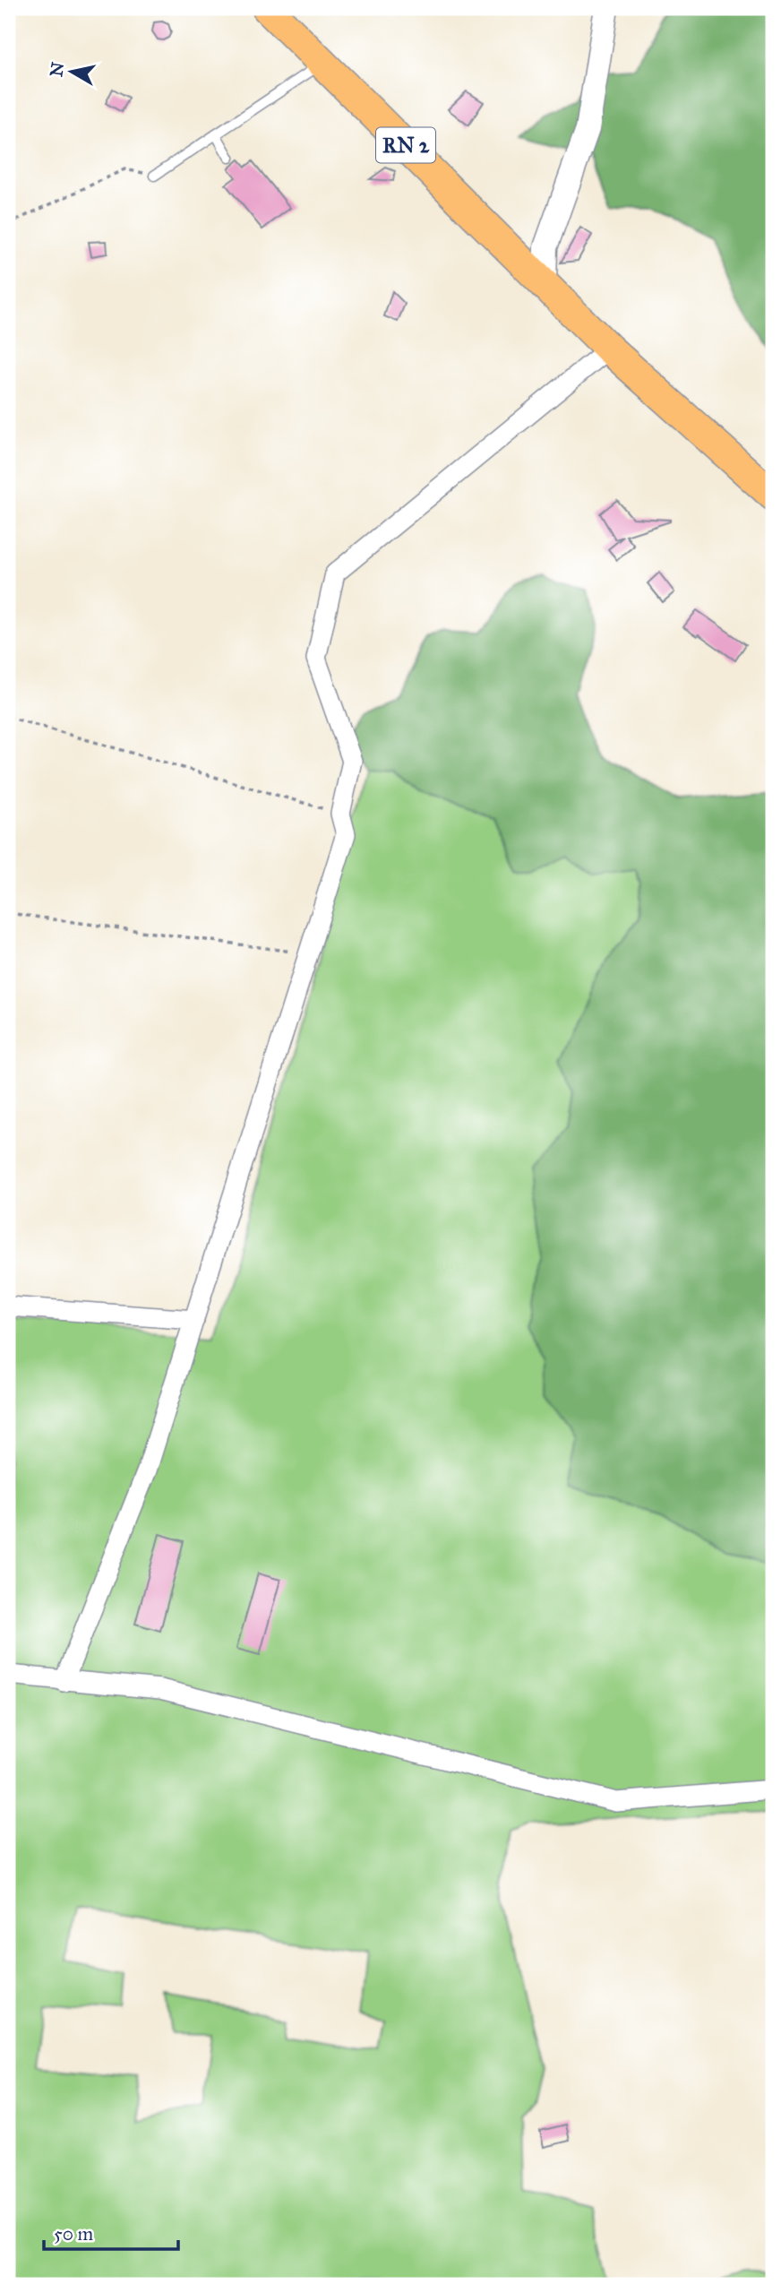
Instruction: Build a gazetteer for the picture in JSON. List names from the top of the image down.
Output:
{
  "streets": {
    "main road": ["RN 2"]
  },
  "scale_bar": "50 m",
  "north": "left"
}
